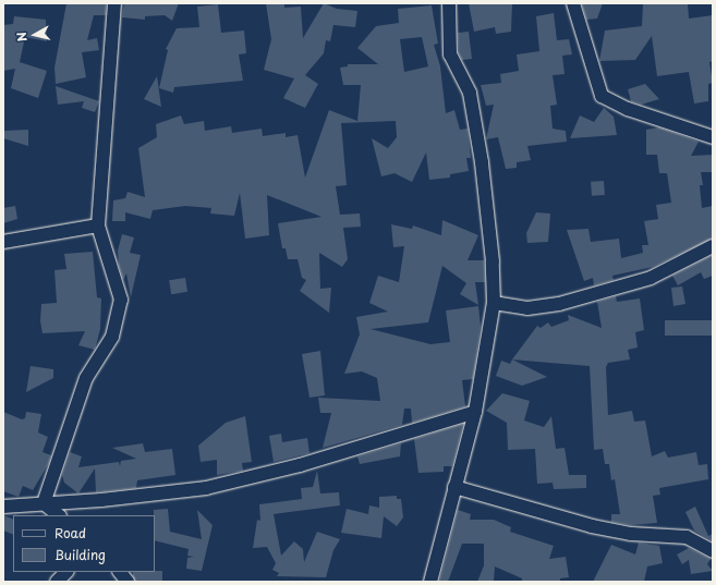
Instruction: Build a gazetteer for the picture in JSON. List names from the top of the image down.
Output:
{
  "legend": ["Road", "Building"],
  "north": "left"
}
